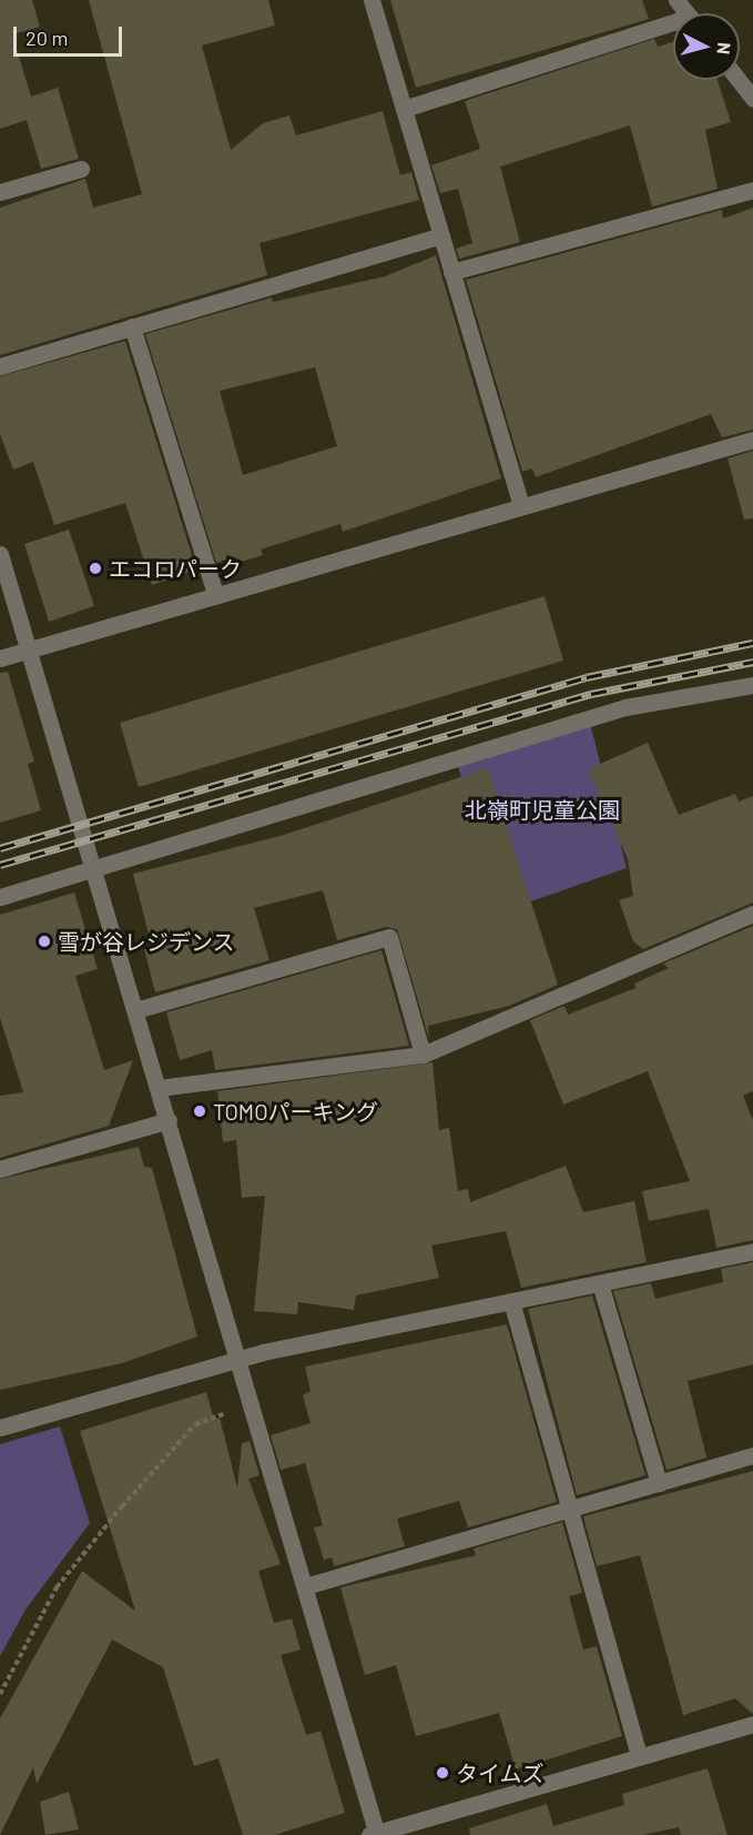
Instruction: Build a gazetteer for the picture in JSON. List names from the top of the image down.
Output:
{
  "parks": ["北嶺町児童公園"],
  "places": [
    "エコロパーク",
    "雪が谷レジデンス",
    "TOMOパーキング",
    "タイムズ"
  ],
  "scale_bar": "20 m",
  "north": "right"
}
